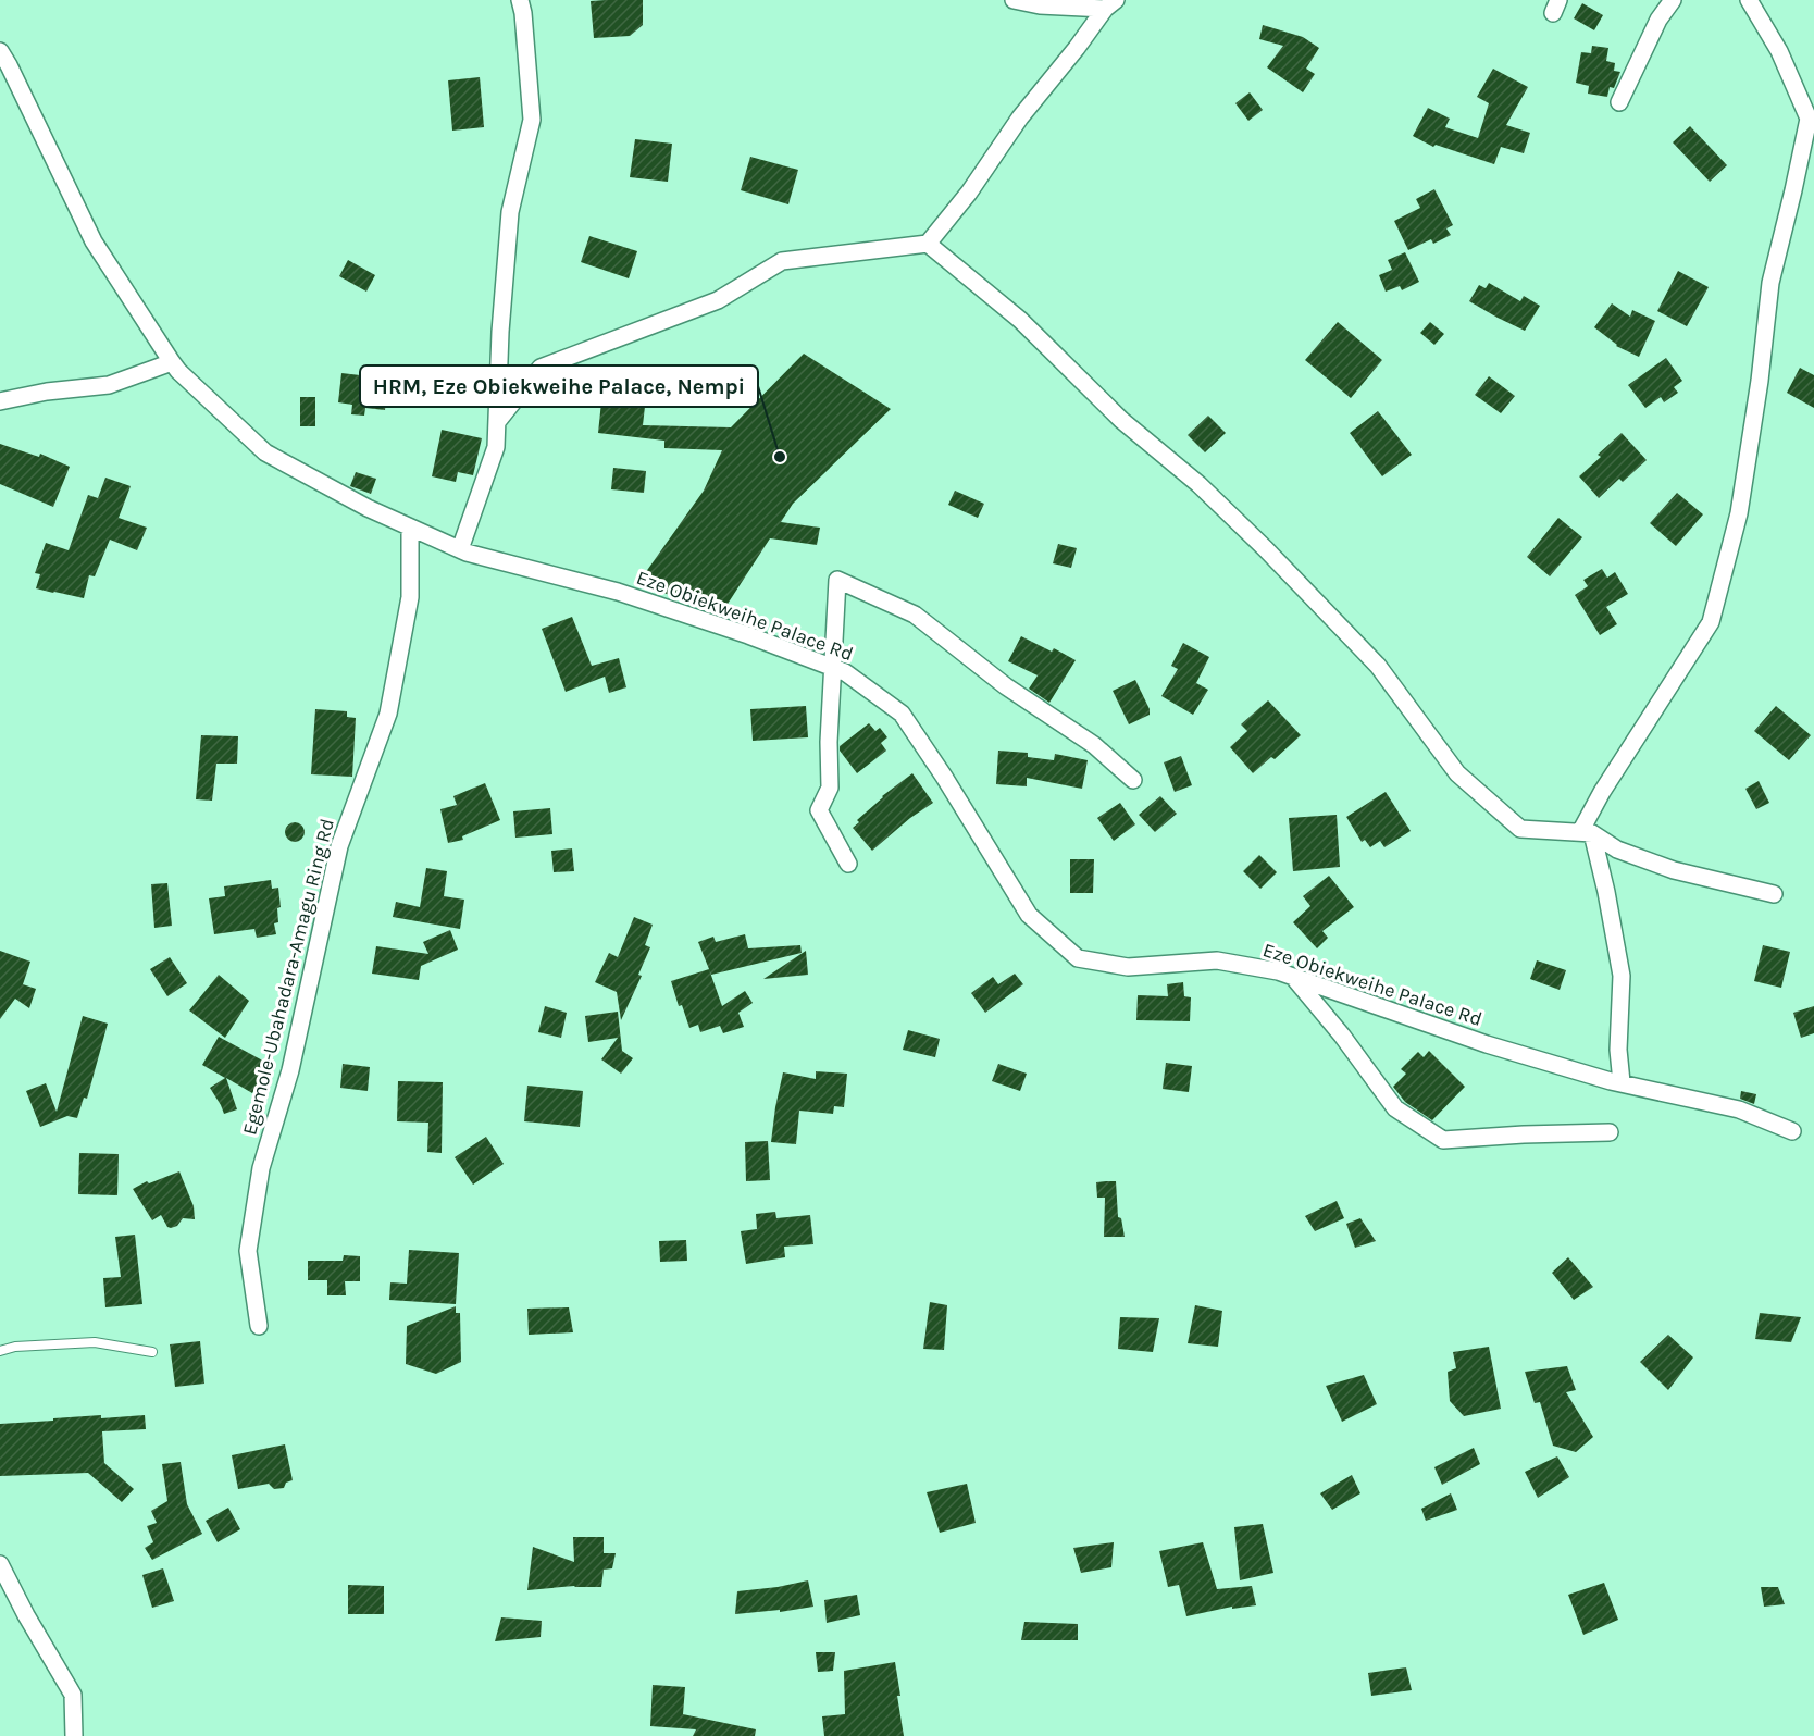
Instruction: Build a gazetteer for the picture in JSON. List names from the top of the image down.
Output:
{
  "streets": {
    "street": ["Eze Obiekweihe Palace Rd", "Egemole-Ubahadara-Amagu Ring Rd"]
  },
  "crossings": [
    ["Eze Obiekweihe Palace Rd", "Egemole-Ubahadara-Amagu Ring Rd"]
  ],
  "places": ["HRM, Eze Obiekweihe Palace, Nempi"]
}
